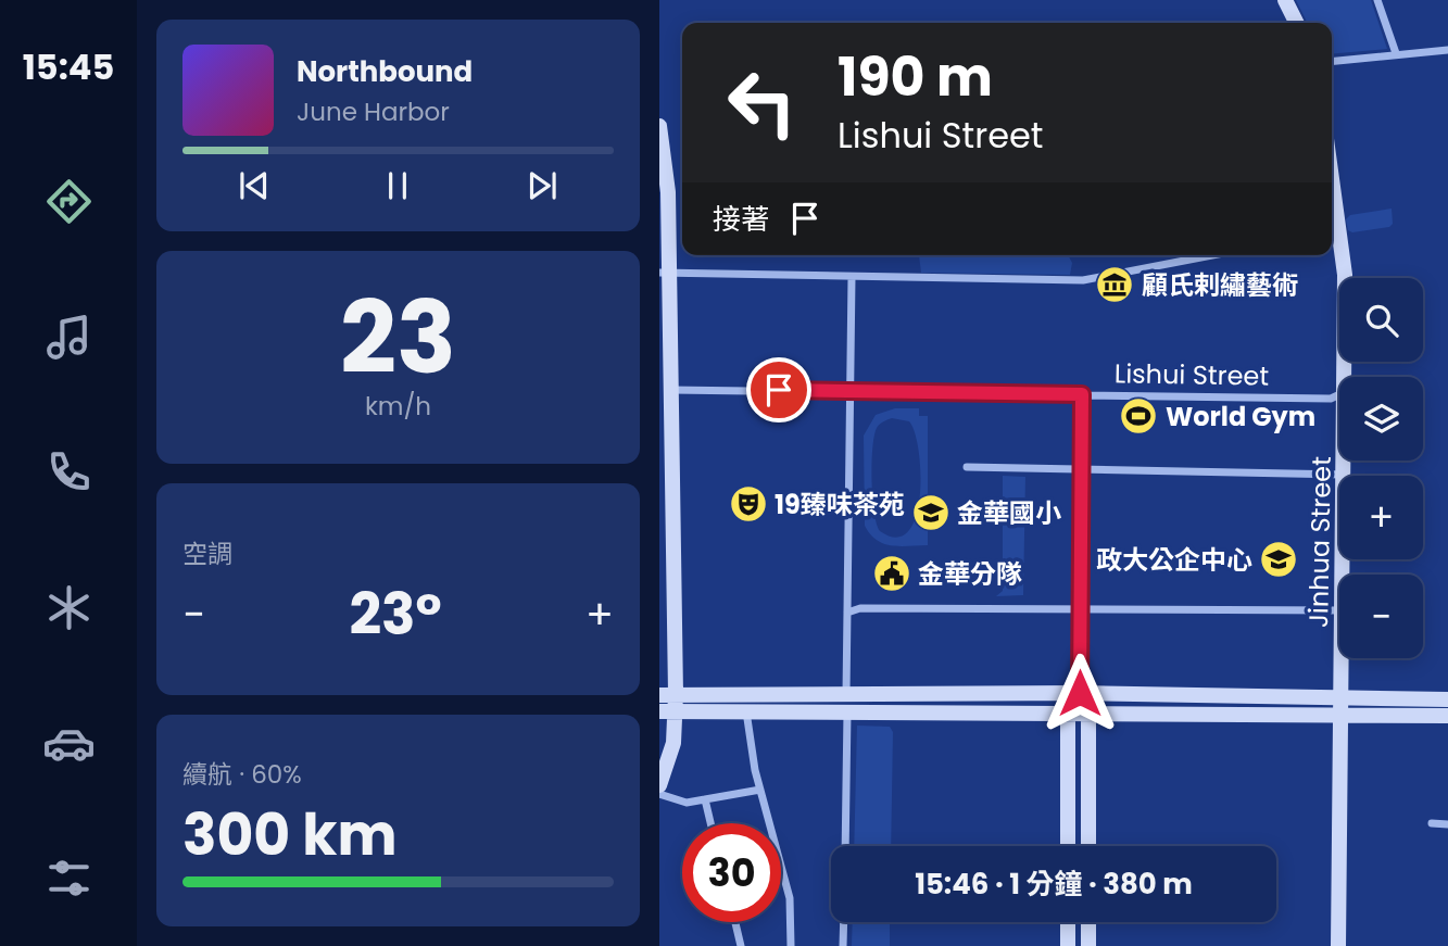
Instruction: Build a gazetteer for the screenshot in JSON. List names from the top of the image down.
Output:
{
  "streets": {
    "main road": ["Jinhua Street"],
    "street": ["Lishui Street"]
  },
  "places": {
    "museum": ["顧氏剌繡藝術"],
    "sports": ["World Gym"],
    "theatre": ["19臻味茶苑"],
    "school or university": ["金華國小", "政大公企中心"],
    "public building": ["金華分隊"]
  },
  "page": {
    "tabs": "15:45",
    "turn": ["190 m", "Lishui Street"],
    "song": ["Northbound", "June Harbor"],
    "then": "接著",
    "tile": [
      ["23", "km/h"],
      "空調",
      ["續航 · 60%", "300 km"]
    ],
    "map_buttons": ["+", "−"],
    "heat": ["−", "23°", "+"],
    "limit": "30",
    "trip": "15:46 · 1 分鐘 · 380 m"
  }
}
